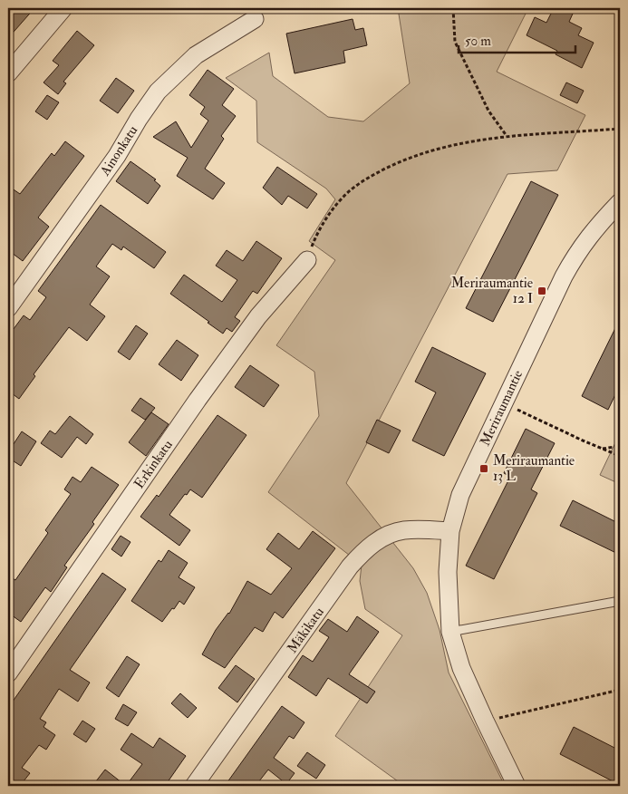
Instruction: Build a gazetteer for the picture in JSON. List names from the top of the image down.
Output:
{
  "streets": {
    "street": [
      "Ainonkatu",
      "Meriraumantie",
      "Erkinkatu",
      "Mäkikatu"
    ]
  },
  "crossings": [
    ["Meriraumantie", "Mäkikatu"]
  ],
  "places": {
    "transit": ["Meriraumantie 12 I", "Meriraumantie 13 L"]
  },
  "scale_bar": "50 m"
}
